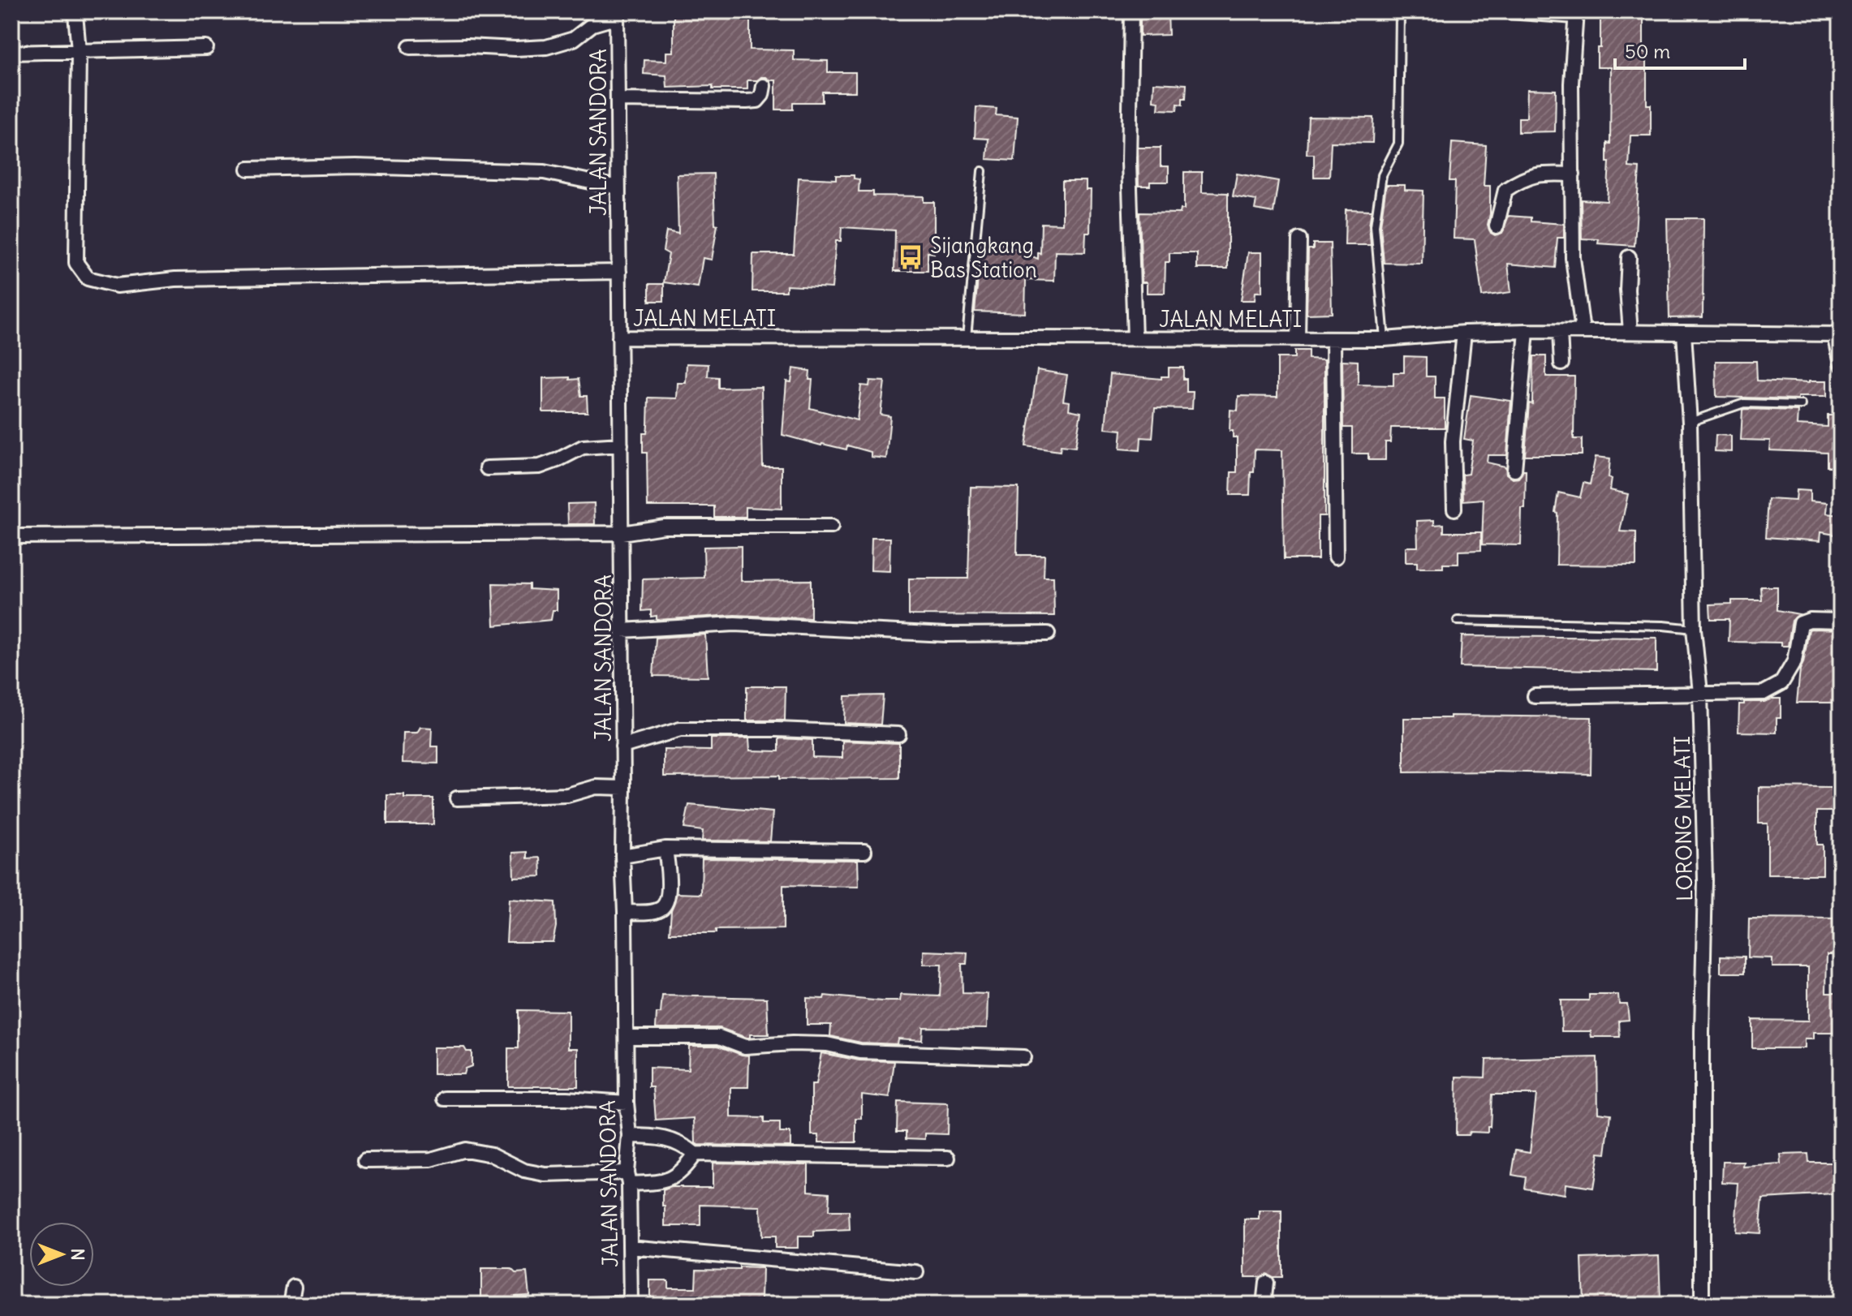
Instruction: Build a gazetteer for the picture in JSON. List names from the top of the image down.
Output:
{
  "streets": {
    "street": ["JALAN SANDORA", "JALAN MELATI", "LORONG MELATI"]
  },
  "crossings": [
    ["JALAN SANDORA", "JALAN MELATI"],
    ["JALAN MELATI", "LORONG MELATI"]
  ],
  "places": {
    "bus stop": ["Sijangkang Bas Station"]
  },
  "scale_bar": "50 m",
  "north": "right"
}
